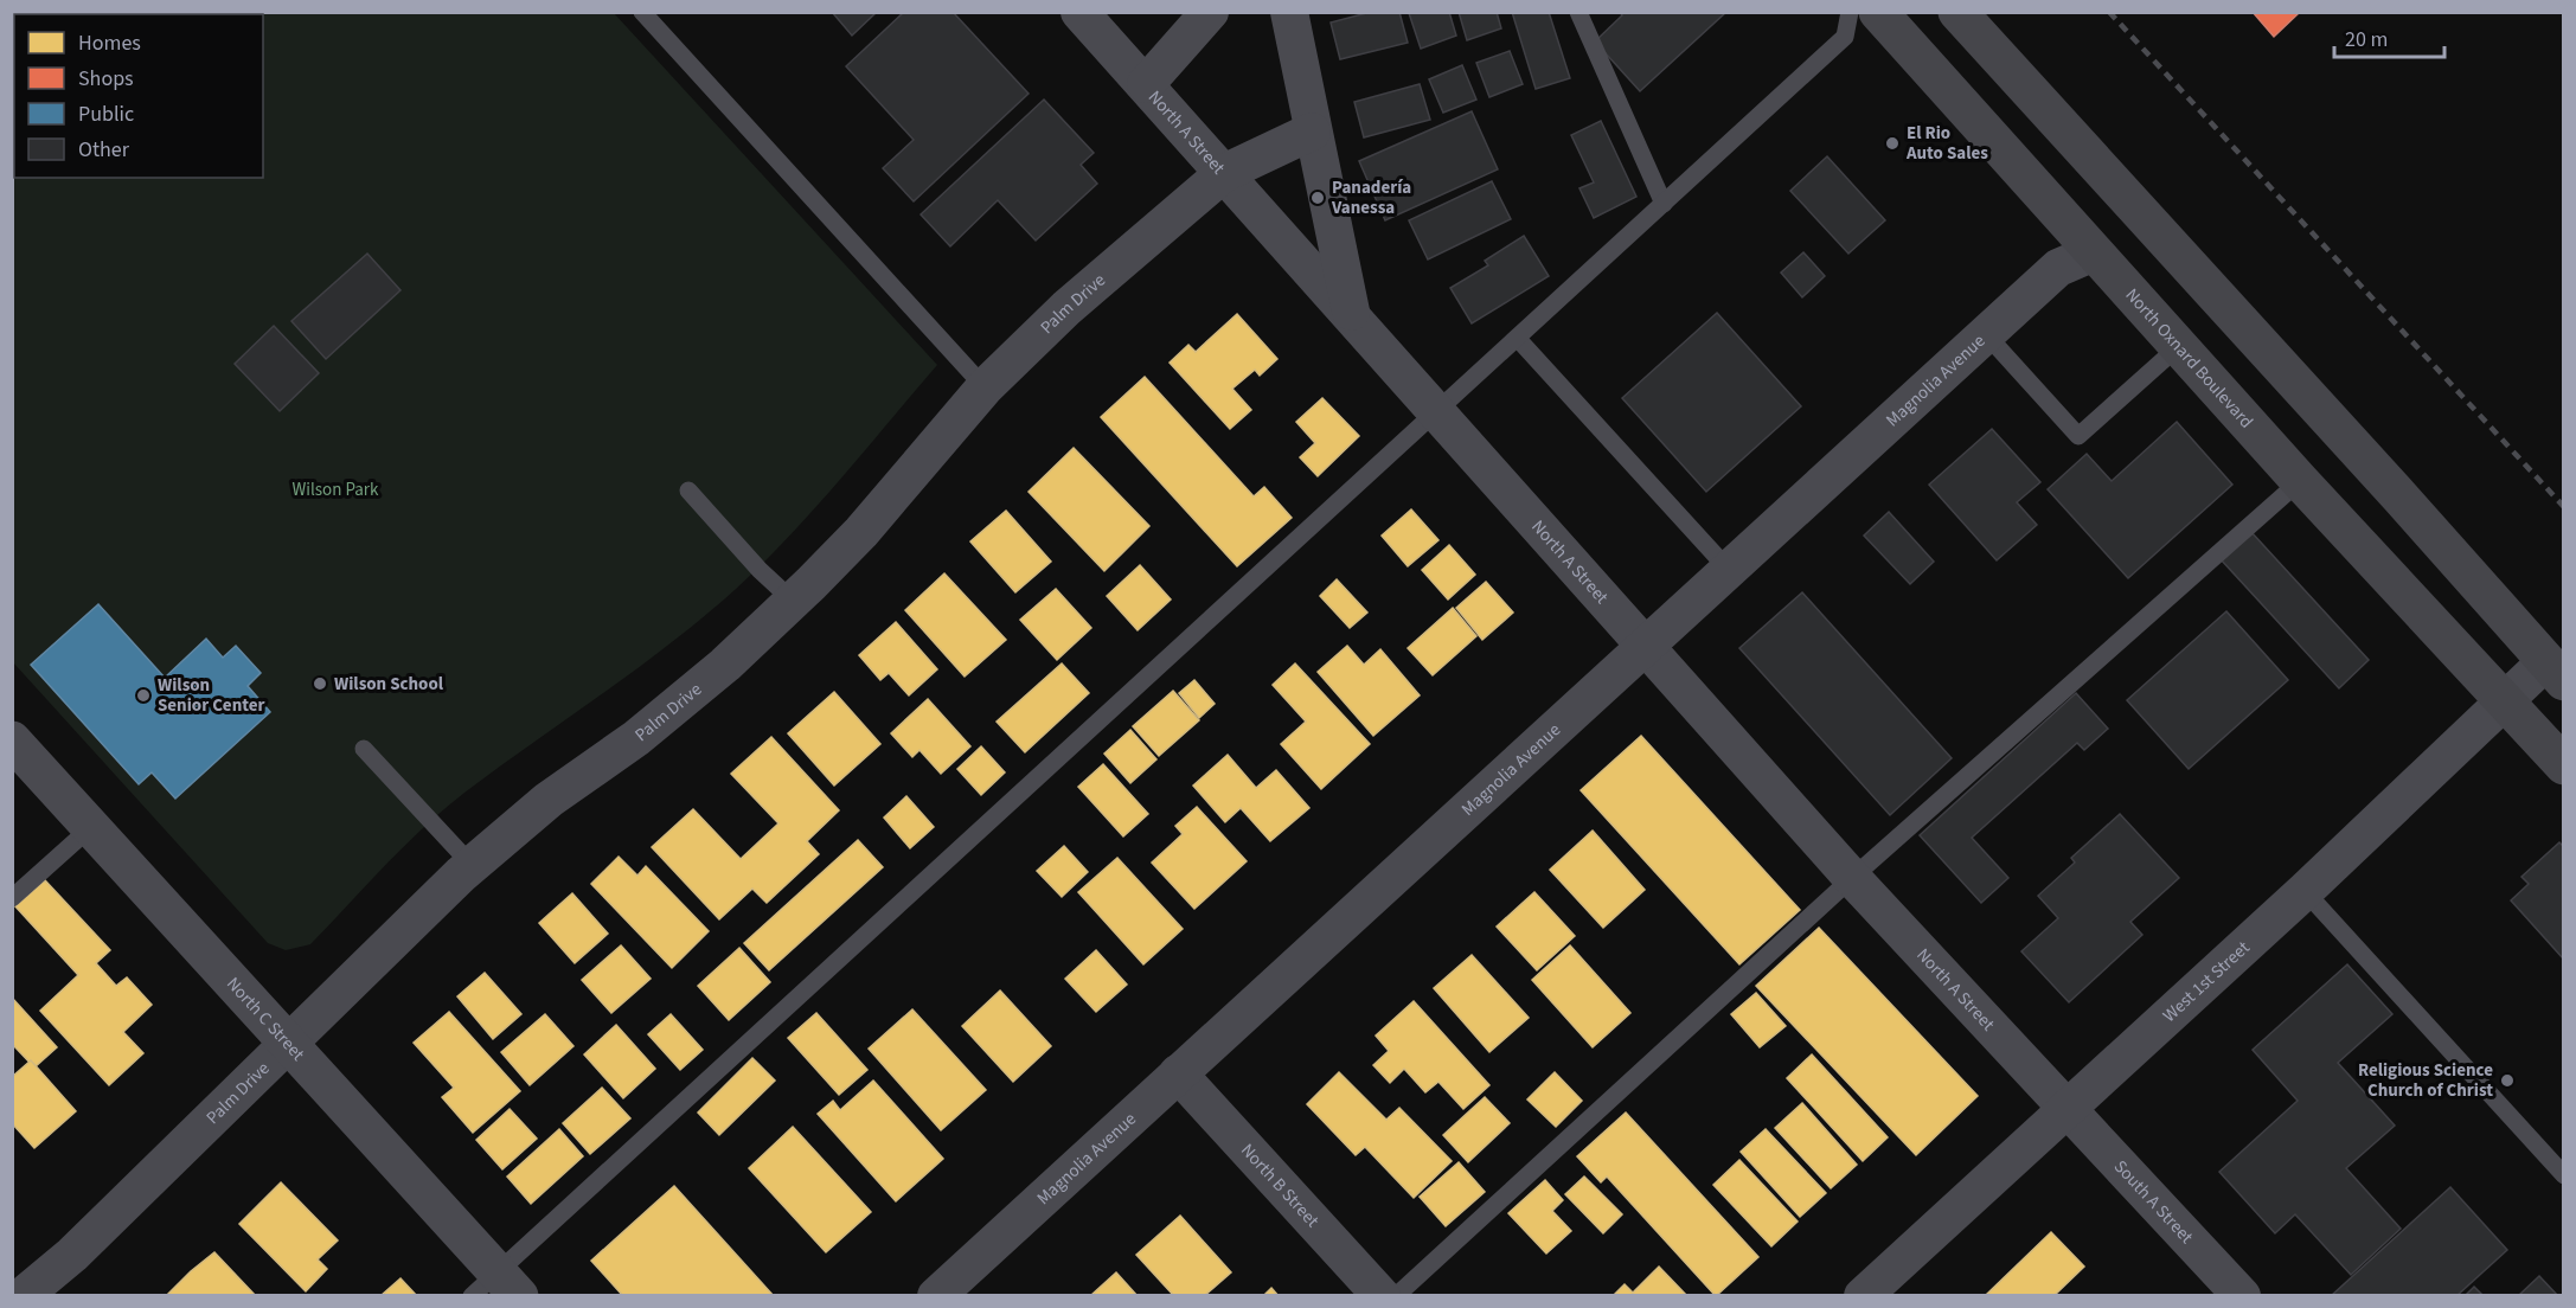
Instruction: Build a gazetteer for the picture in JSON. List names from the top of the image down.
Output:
{
  "streets": {
    "main road": ["North Oxnard Boulevard"],
    "street": [
      "North A Street",
      "Palm Drive",
      "Magnolia Avenue",
      "West 1st Street",
      "North C Street",
      "North B Street",
      "South A Street"
    ]
  },
  "crossings": [
    ["North A Street", "Palm Drive"],
    ["North A Street", "Magnolia Avenue"],
    ["North A Street", "West 1st Street"],
    ["North A Street", "South A Street"],
    ["Palm Drive", "North C Street"],
    ["North Oxnard Boulevard", "Magnolia Avenue"],
    ["North Oxnard Boulevard", "West 1st Street"],
    ["Magnolia Avenue", "North B Street"],
    ["West 1st Street", "South A Street"]
  ],
  "parks": ["Wilson Park"],
  "places": [
    "El Rio Auto Sales",
    "Panadería Vanessa",
    "Wilson School",
    "Wilson Senior Center",
    "Religious Science Church of Christ"
  ],
  "legend": [
    "Homes",
    "Shops",
    "Public",
    "Other"
  ],
  "scale_bar": "20 m"
}
